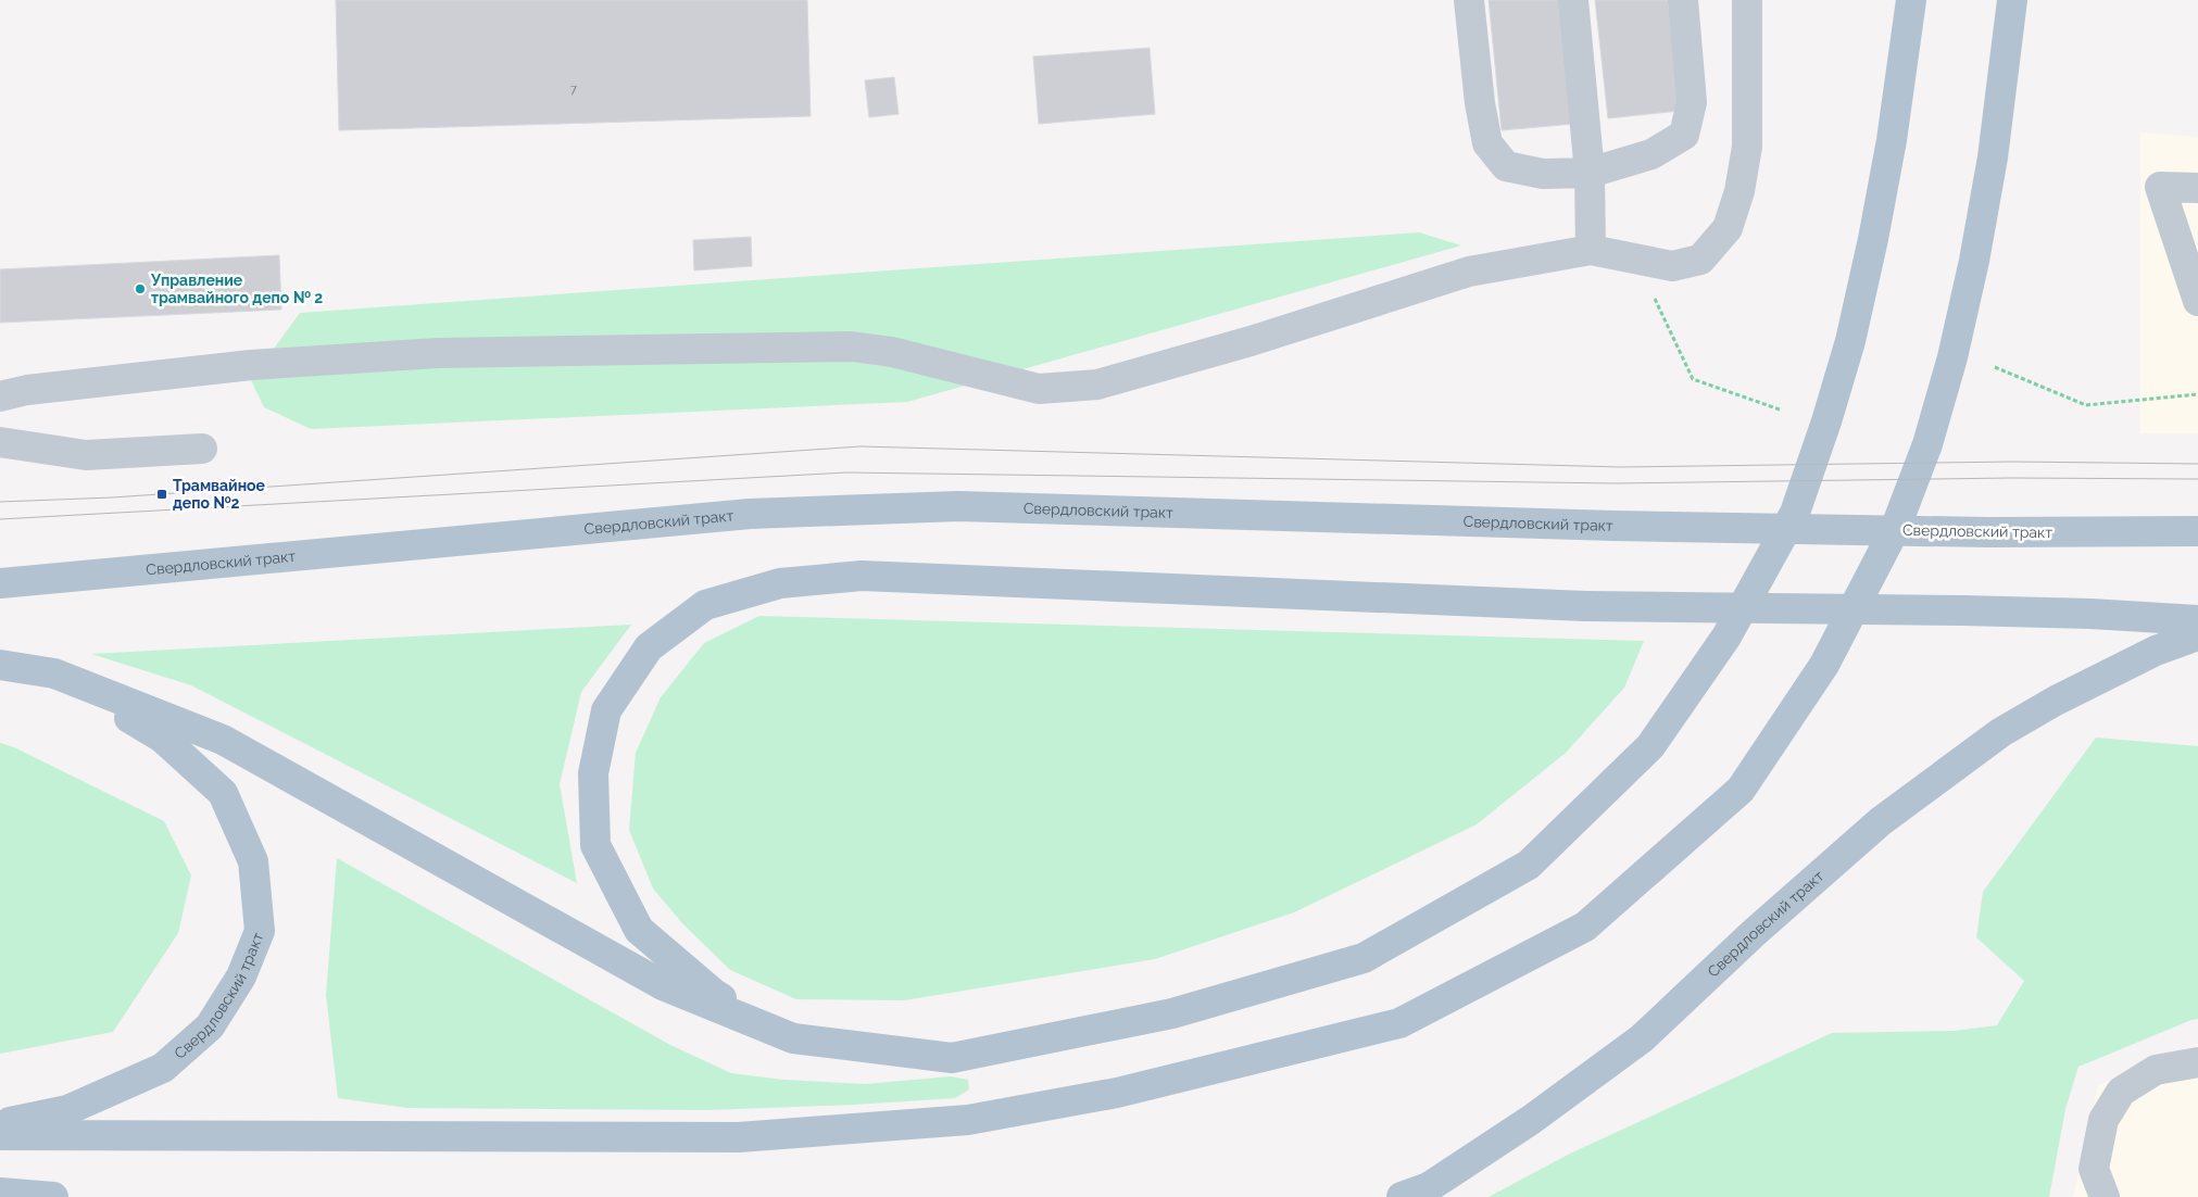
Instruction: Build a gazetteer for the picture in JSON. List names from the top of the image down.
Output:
{
  "streets": {
    "main road": ["Свердловский тракт"]
  },
  "places": {
    "other": ["Управление трамвайного депо № 2"],
    "transit": ["Трамвайное депо №2"]
  },
  "house_numbers": ["7"]
}
